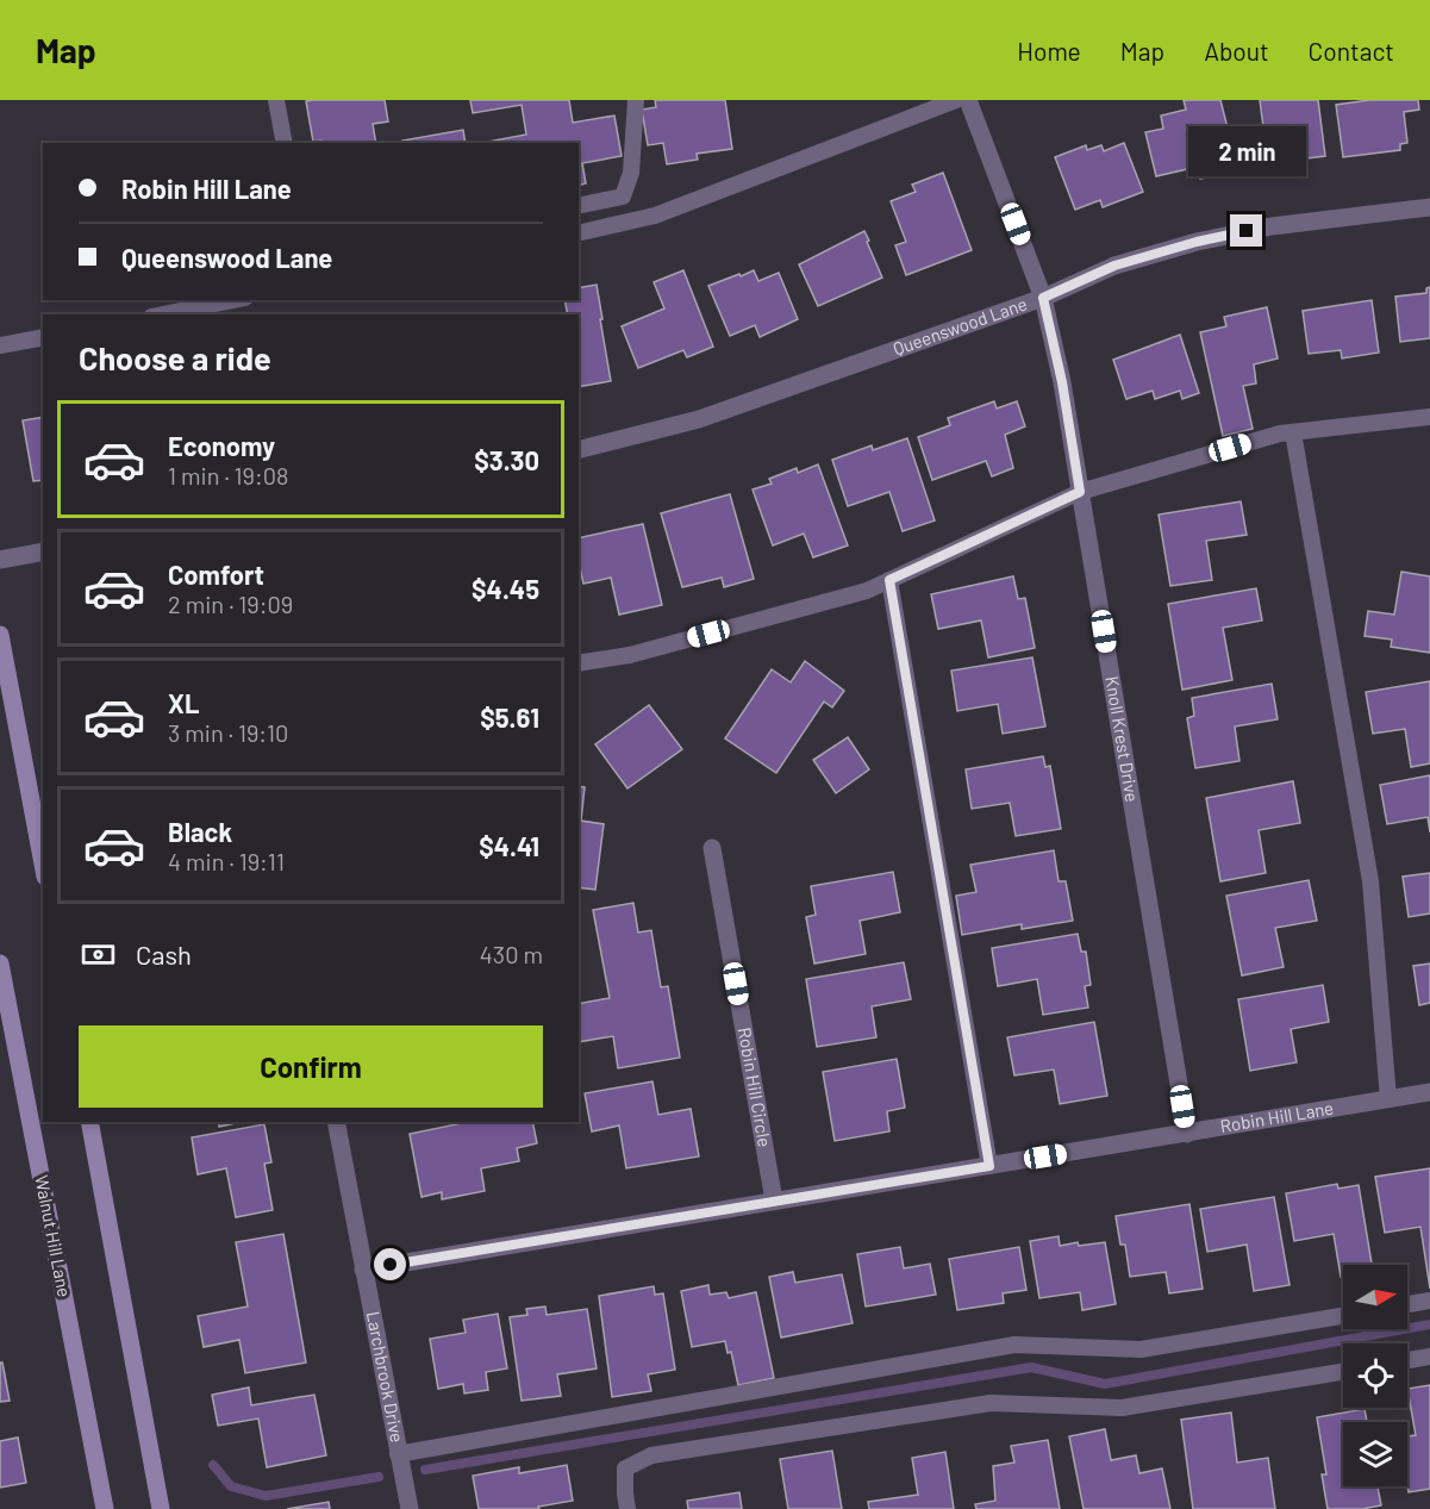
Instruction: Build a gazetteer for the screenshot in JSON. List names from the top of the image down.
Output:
{
  "streets": {
    "main road": ["Walnut Hill Lane"],
    "street": [
      "Queenswood Lane",
      "Knoll Krest Drive",
      "Robin Hill Circle",
      "Robin Hill Lane",
      "Larchbrook Drive"
    ]
  },
  "crossings": [
    ["Queenswood Lane", "Knoll Krest Drive"],
    ["Knoll Krest Drive", "Robin Hill Lane"],
    ["Robin Hill Circle", "Robin Hill Lane"],
    ["Robin Hill Lane", "Larchbrook Drive"]
  ],
  "north": "right",
  "page": {
    "header": "Map",
    "nav": [
      "Home",
      "Map",
      "About",
      "Contact"
    ],
    "bubble": "2 min",
    "banner": ["Robin Hill Lane", "Queenswood Lane"],
    "heading": "Choose a ride",
    "list": [
      {
        "name": "Economy",
        "note": "1 min · 19:08",
        "value": "$3.30"
      },
      {
        "name": "Comfort",
        "note": "2 min · 19:09",
        "value": "$4.45"
      },
      {
        "name": "XL",
        "note": "3 min · 19:10",
        "value": "$5.61"
      },
      {
        "name": "Black",
        "note": "4 min · 19:11",
        "value": "$4.41"
      }
    ],
    "pay": ["Cash", "430 m"],
    "buttons": "Confirm"
  }
}
